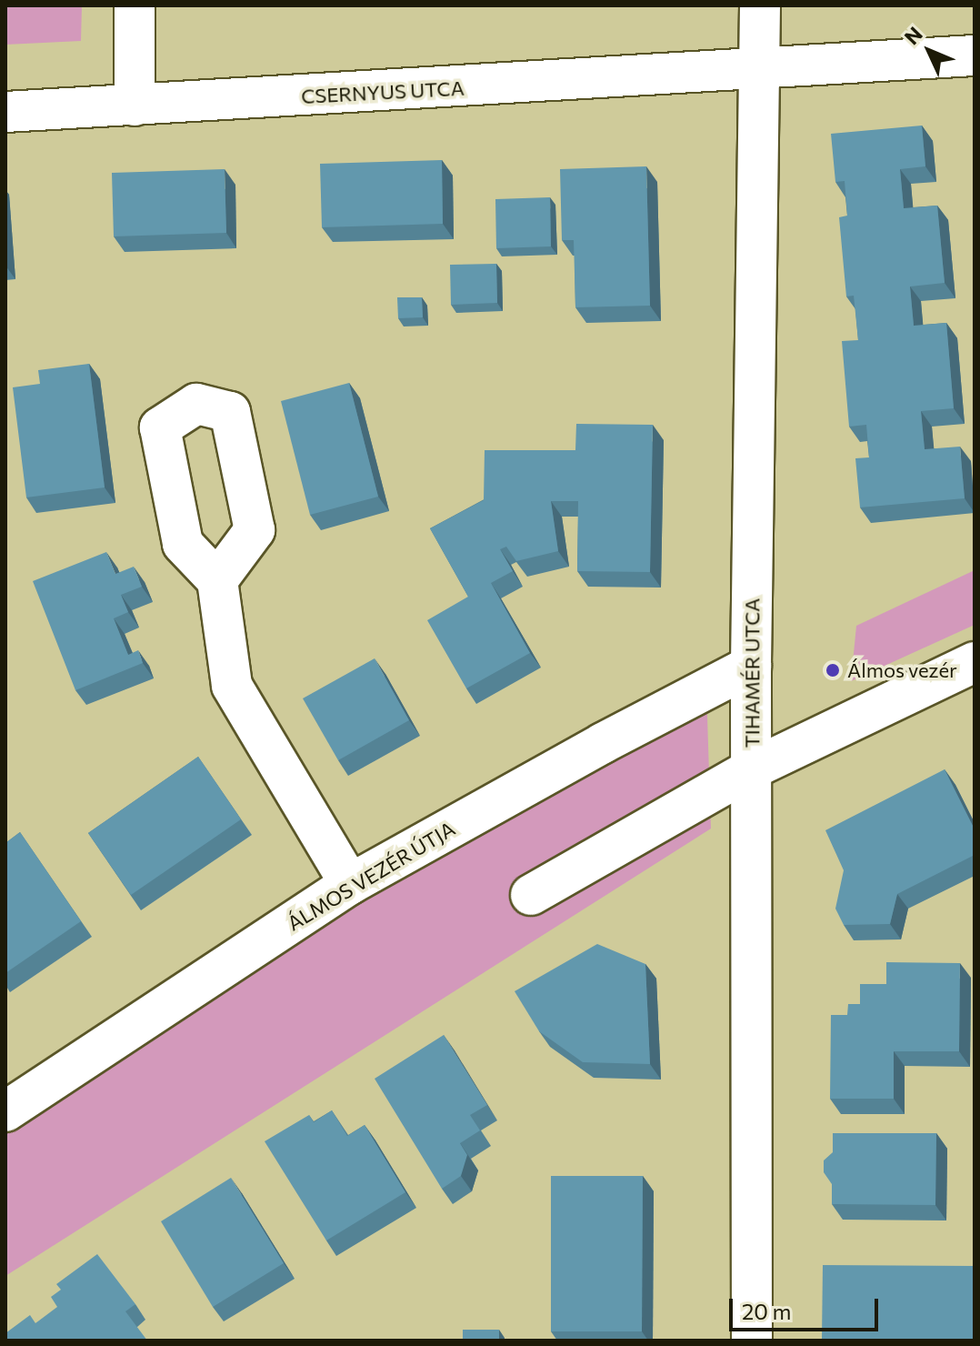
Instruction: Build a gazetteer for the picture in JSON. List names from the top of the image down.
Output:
{
  "streets": {
    "street": ["CSERNYUS UTCA", "TIHAMÉR UTCA", "ÁLMOS VEZÉR ÚTJA"]
  },
  "crossings": [
    ["CSERNYUS UTCA", "TIHAMÉR UTCA"],
    ["TIHAMÉR UTCA", "ÁLMOS VEZÉR ÚTJA"]
  ],
  "places": ["Álmos vezér"],
  "scale_bar": "20 m",
  "north": "top left"
}
